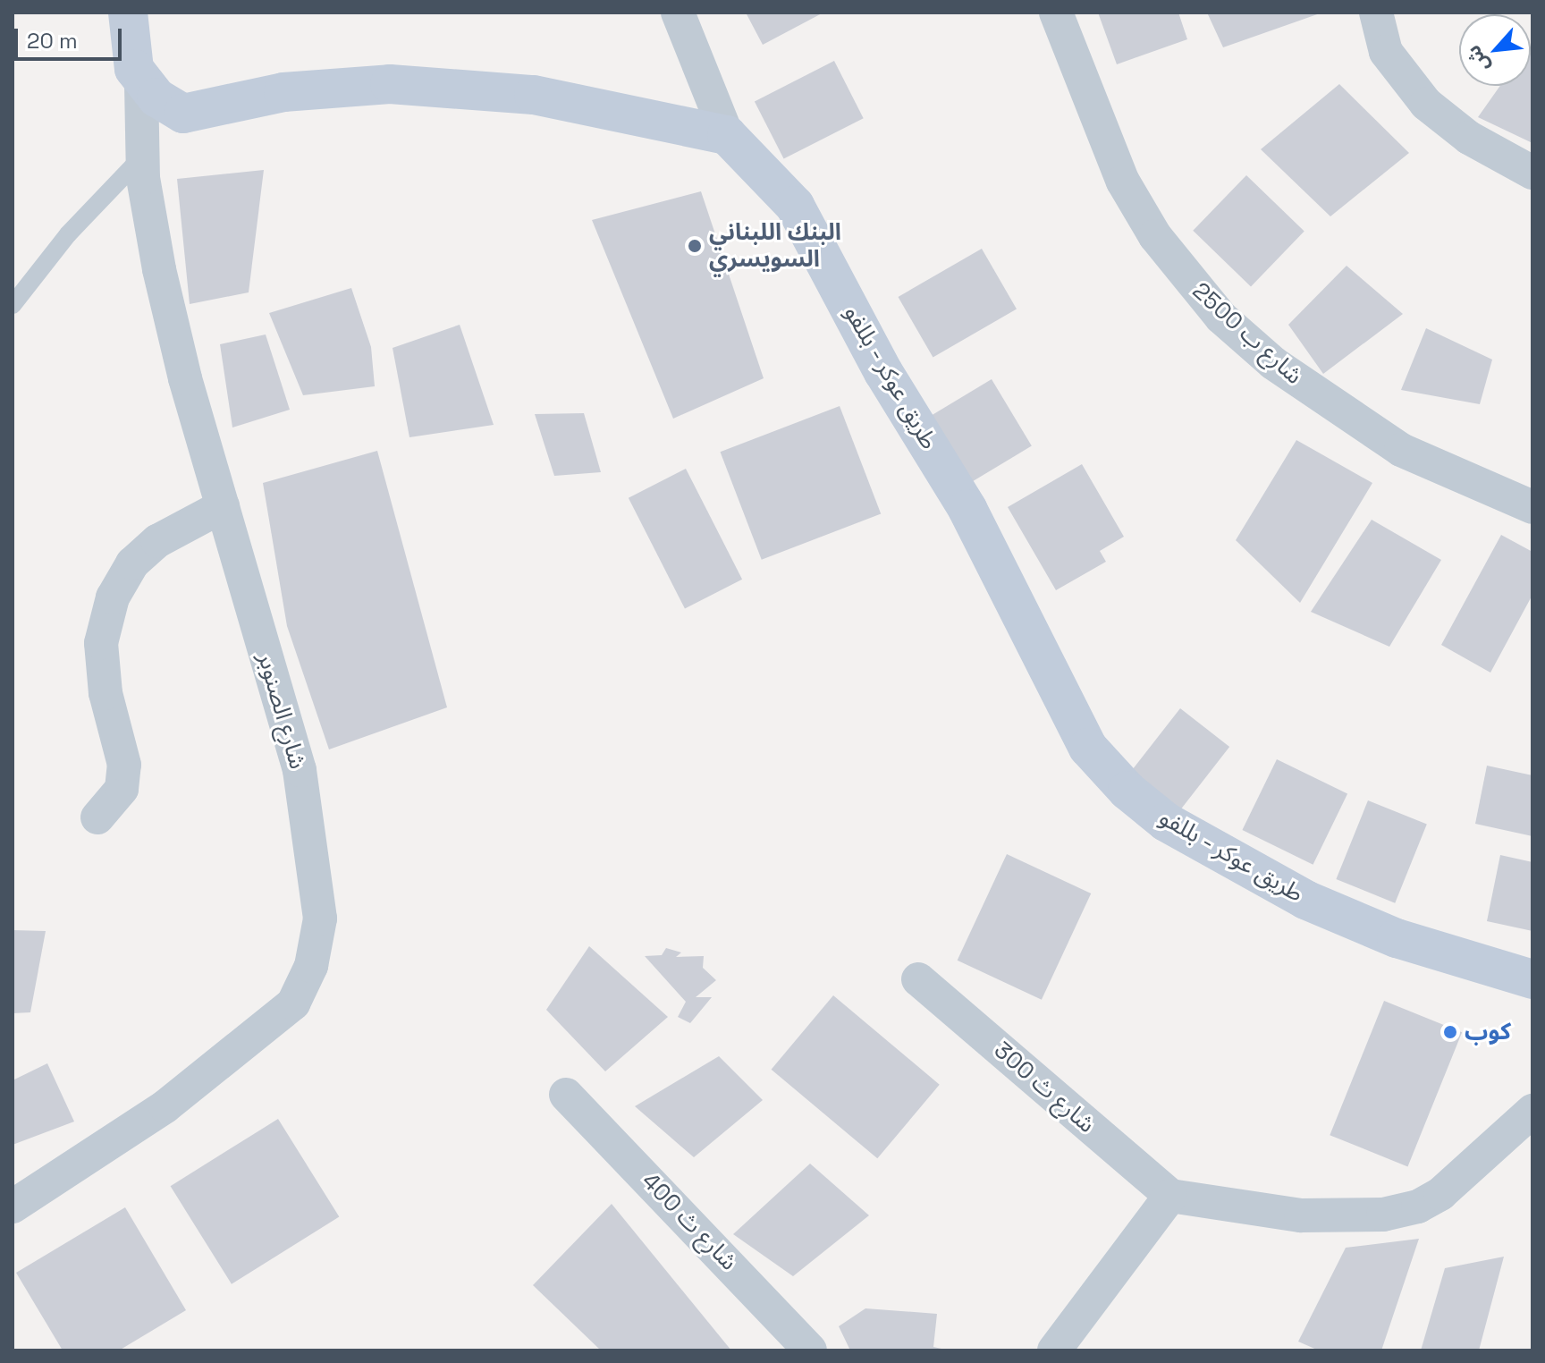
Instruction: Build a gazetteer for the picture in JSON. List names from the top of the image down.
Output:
{
  "streets": {
    "street": [
      "شارع ب 2500",
      "طريق عوكر - بللفو",
      "شارع الصنوبر",
      "شارع ث 300",
      "شارع ث 400"
    ]
  },
  "places": ["البنك اللبناني السويسري", "كوب"],
  "scale_bar": "20 m",
  "north": "bottom left"
}
